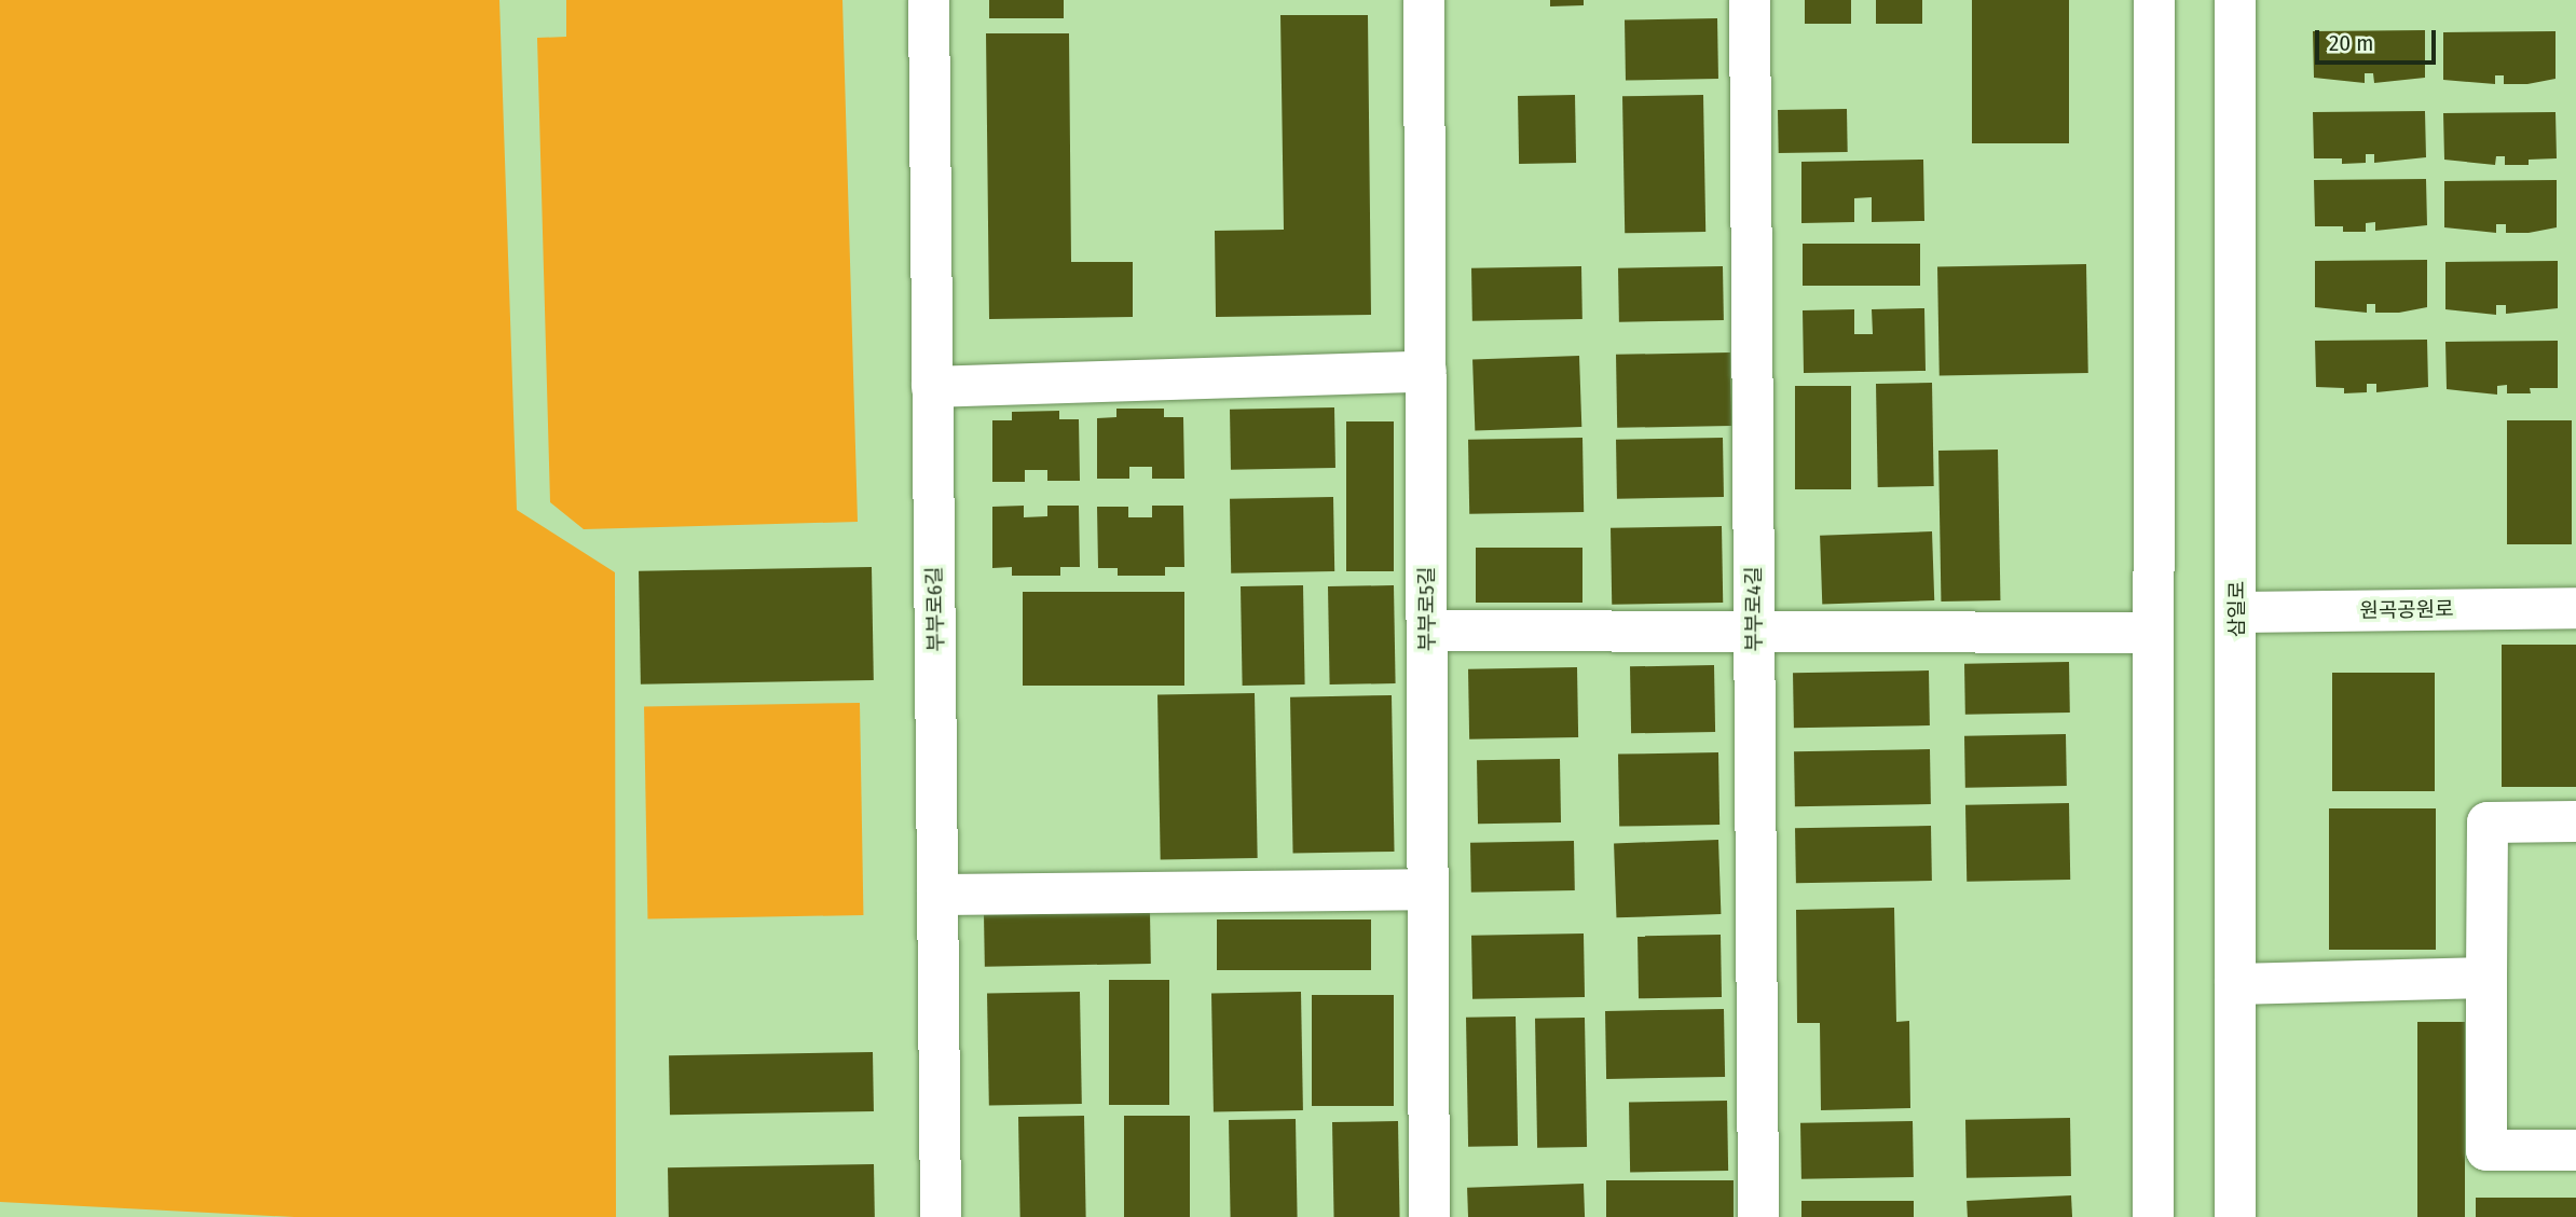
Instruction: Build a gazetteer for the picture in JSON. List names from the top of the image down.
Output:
{
  "streets": {
    "street": [
      "부부로6길",
      "부부로5길",
      "부부로4길",
      "삼일로",
      "원곡공원로"
    ]
  },
  "crossings": [
    ["삼일로", "원곡공원로"]
  ],
  "scale_bar": "20 m"
}
